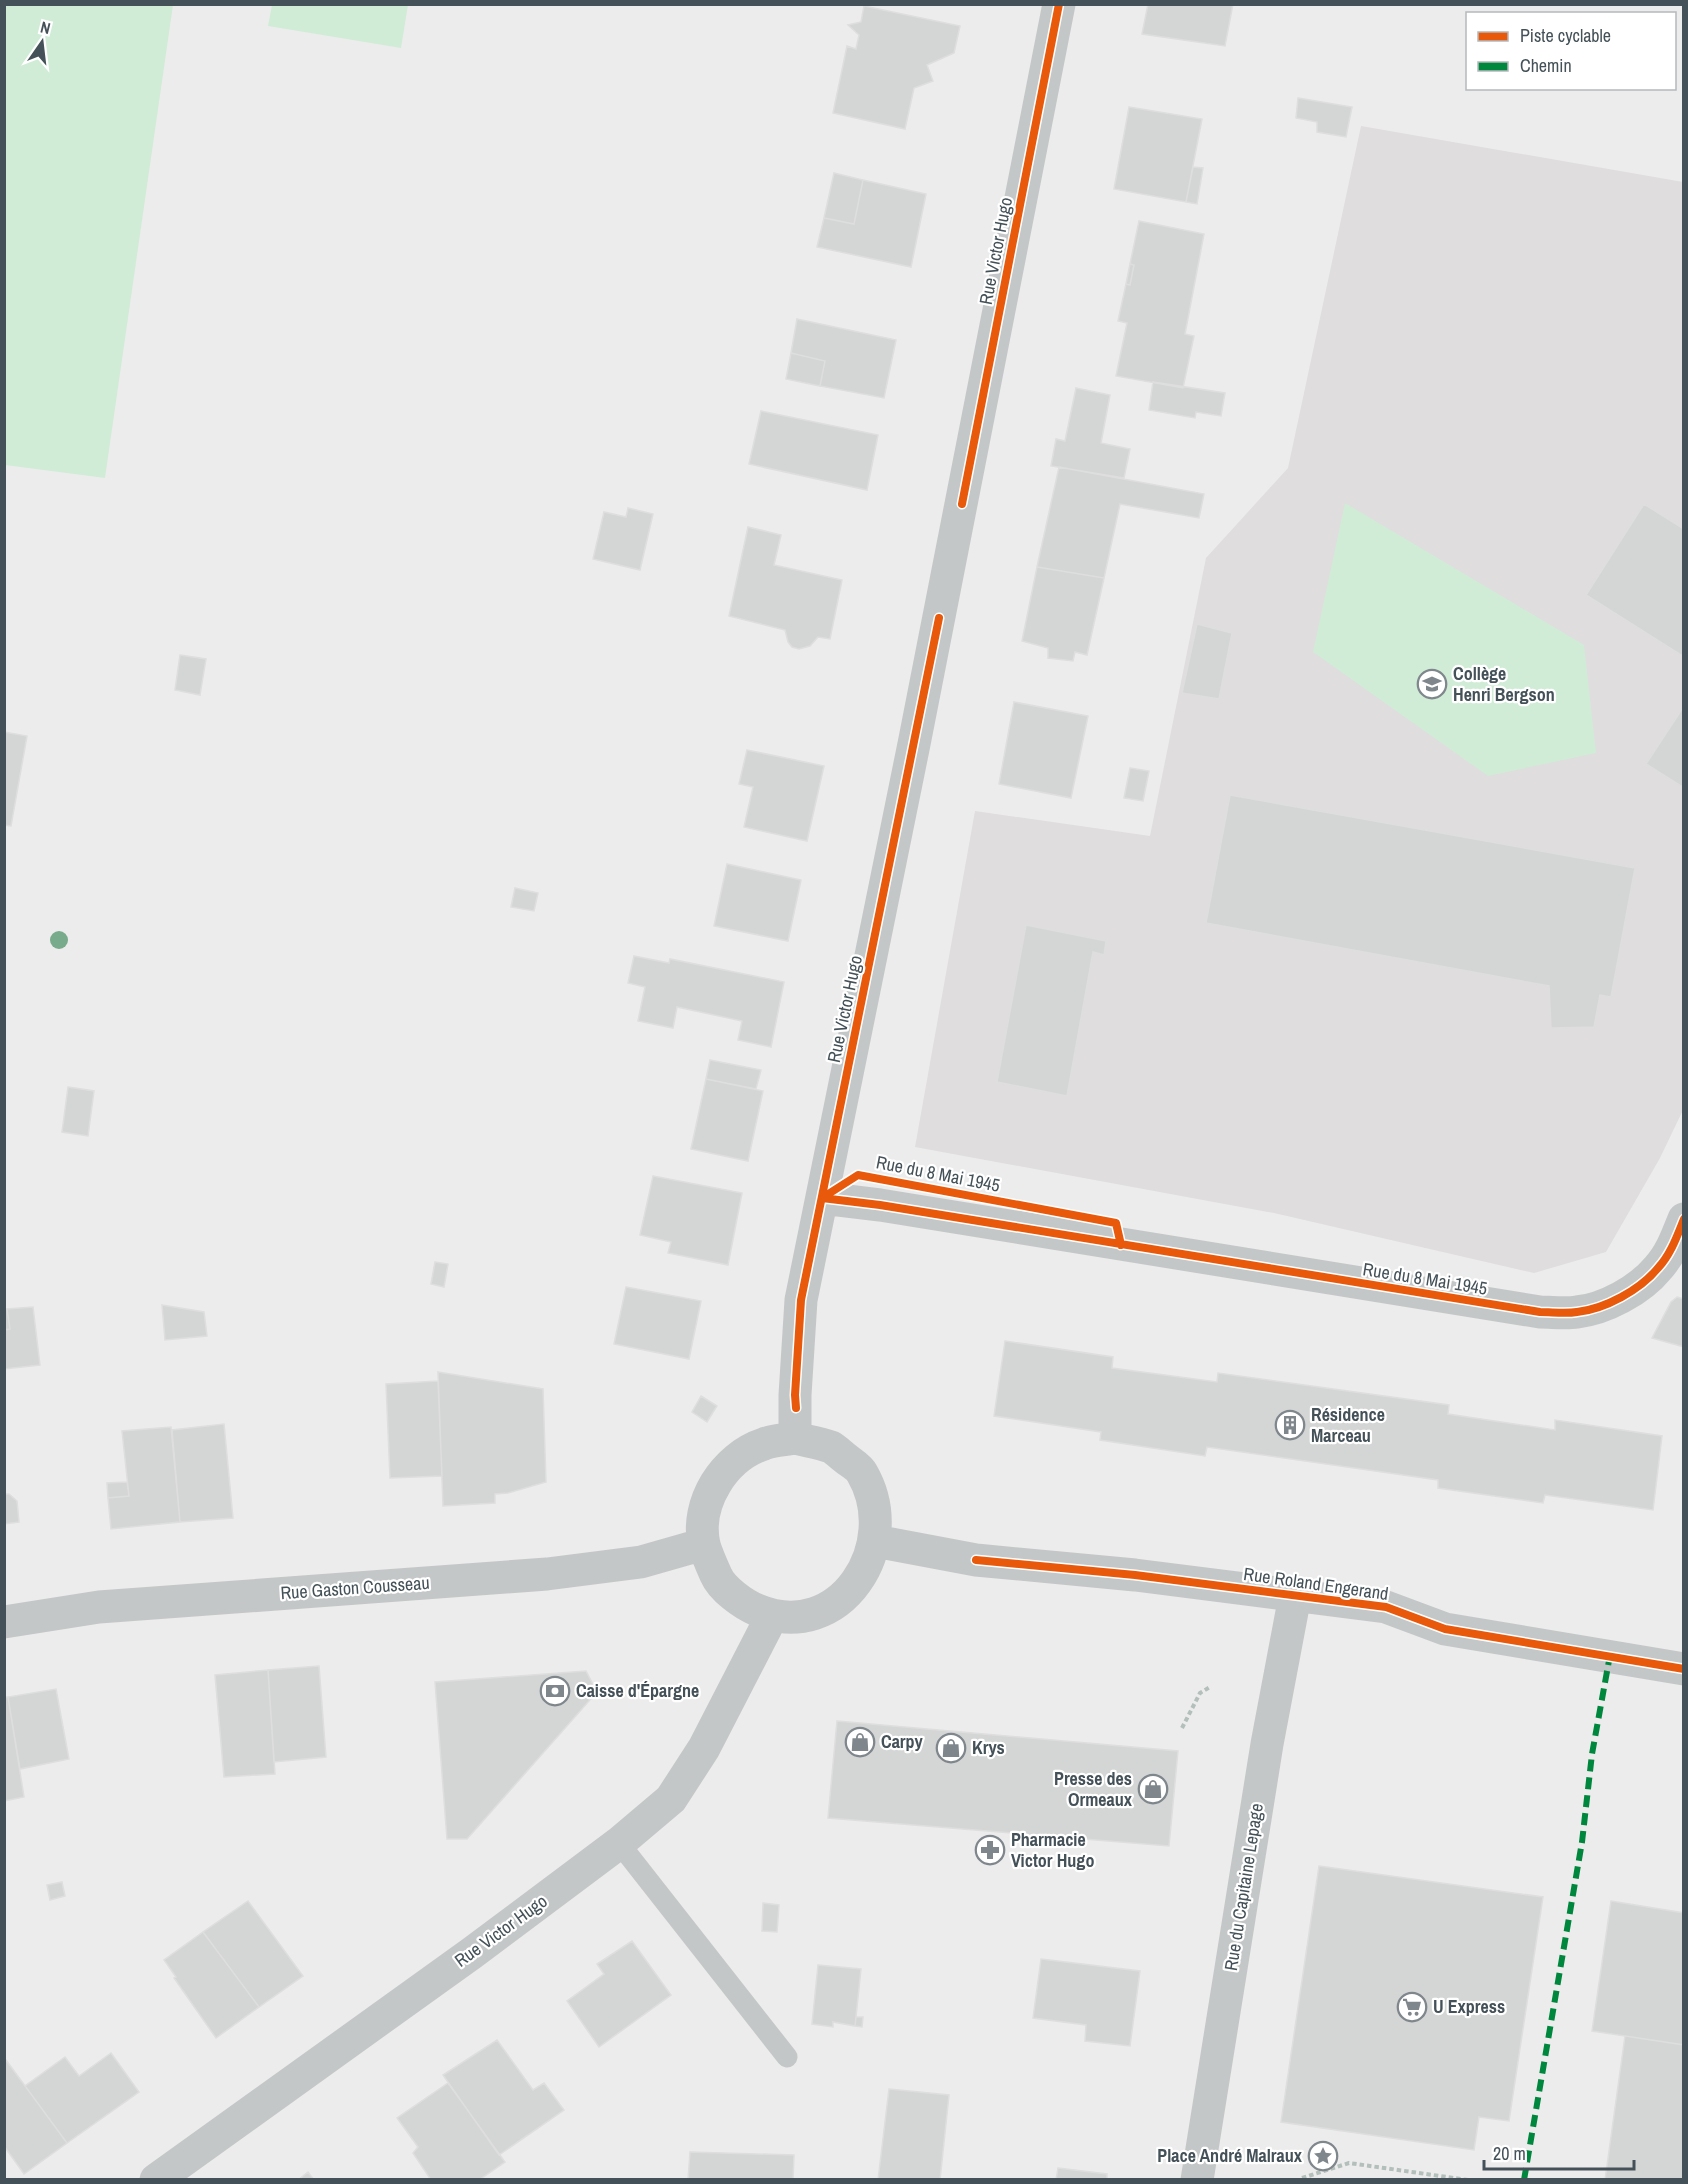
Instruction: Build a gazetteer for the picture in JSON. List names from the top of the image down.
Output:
{
  "streets": {
    "street": [
      "Rue Victor Hugo",
      "Rue du 8 Mai 1945",
      "Rue Roland Engerand",
      "Rue Gaston Cousseau",
      "Rue du Capitaine Lepage"
    ]
  },
  "crossings": [
    ["Rue Victor Hugo", "Rue du 8 Mai 1945"],
    ["Rue Victor Hugo", "Rue Roland Engerand"],
    ["Rue Victor Hugo", "Rue Gaston Cousseau"],
    ["Rue Roland Engerand", "Rue Gaston Cousseau"],
    ["Rue Roland Engerand", "Rue du Capitaine Lepage"]
  ],
  "places": {
    "school or university": ["Collège Henri Bergson"],
    "building": ["Résidence Marceau"],
    "bank": ["Caisse d'Épargne"],
    "shop": ["Carpy", "Krys", "Presse des Ormeaux"],
    "pharmacy": ["Pharmacie Victor Hugo"],
    "supermarket": ["U Express"],
    "place": ["Place André Malraux"]
  },
  "legend": ["Piste cyclable", "Chemin"],
  "scale_bar": "20 m",
  "north": "top"
}
